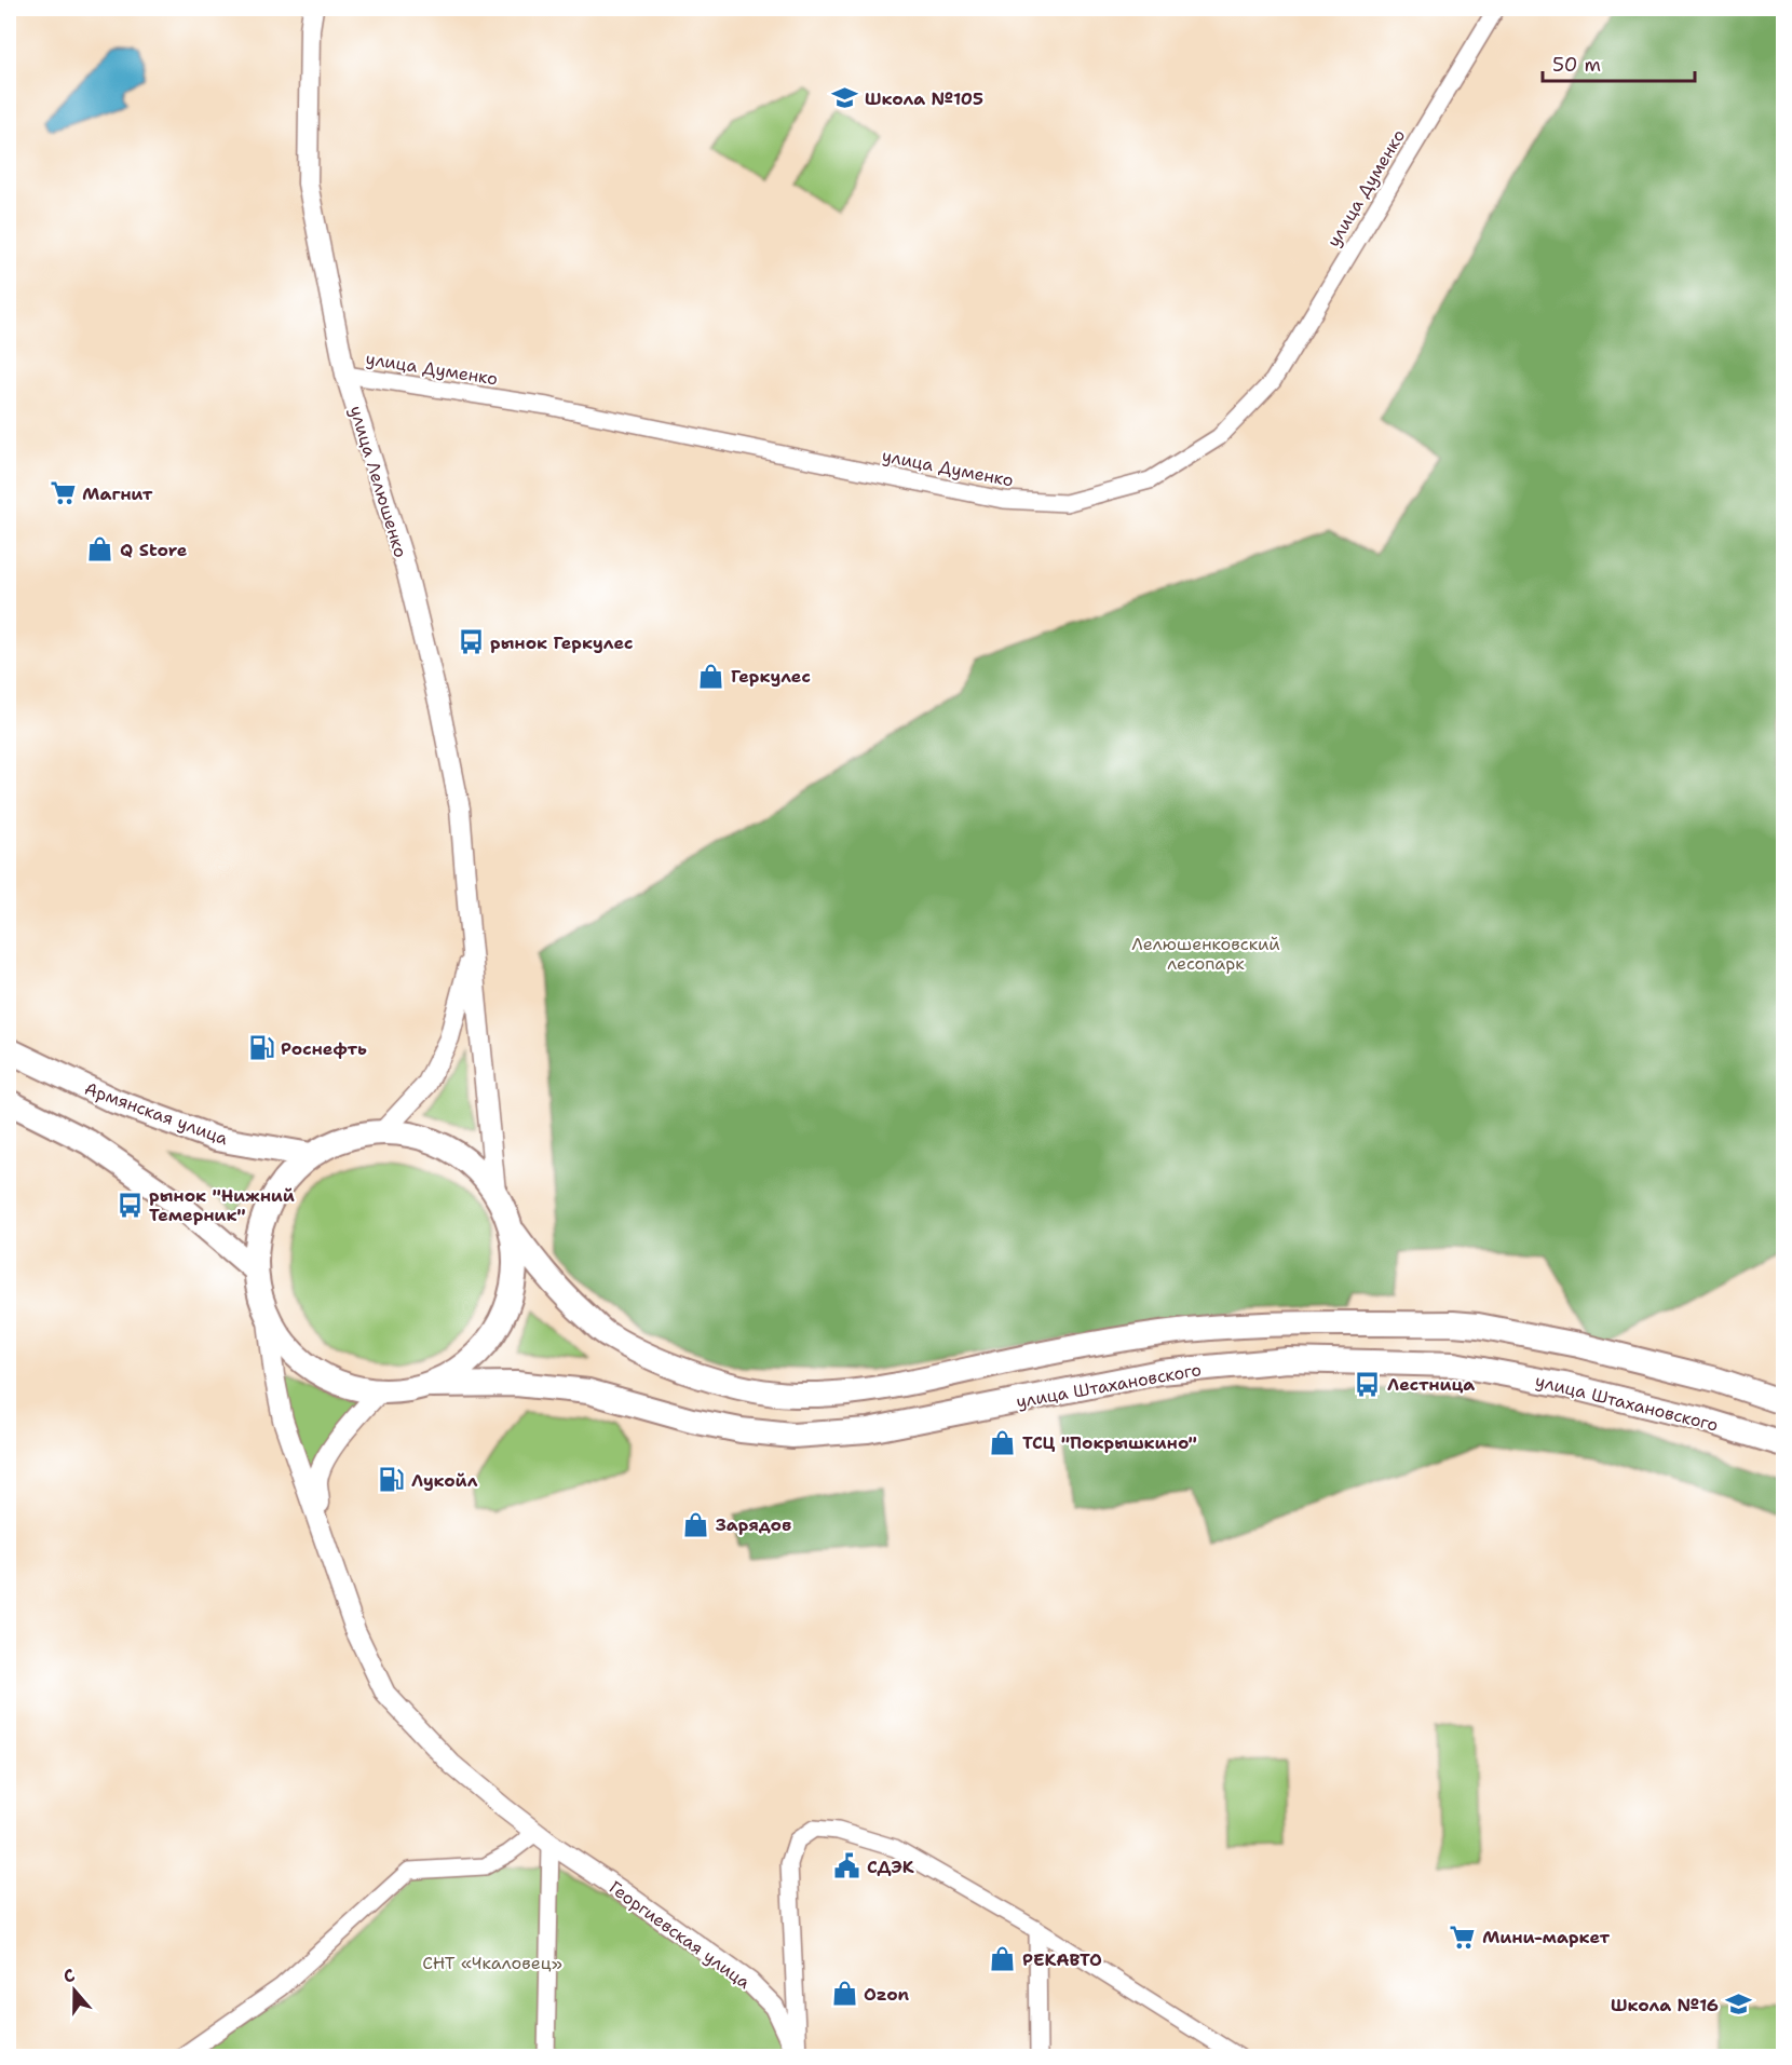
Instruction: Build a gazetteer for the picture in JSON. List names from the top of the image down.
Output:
{
  "streets": {
    "main road": ["Армянская улица", "улица Штахановского"],
    "street": ["улица Думенко", "улица Лелюшенко", "Георгиевская улица"]
  },
  "crossings": [
    ["улица Думенко", "улица Лелюшенко"]
  ],
  "parks": ["Лелюшенковский лесопарк", "СНТ «Чкаловец»"],
  "places": {
    "school or university": ["Школа №105", "Школа №16"],
    "supermarket": ["Магнит", "Мини-маркет"],
    "shop": [
      "Q Store",
      "Геркулес",
      "ТСЦ \"Покрышкино\"",
      "Зарядов",
      "РЕКАВТО",
      "Ozon"
    ],
    "bus stop": ["рынок Геркулес", "рынок \"Нижний Темерник\"", "Лестница"],
    "fuel station": ["Роснефть", "Лукойл"],
    "public building": ["СДЭК"]
  },
  "scale_bar": "50 m",
  "north": "top"
}
